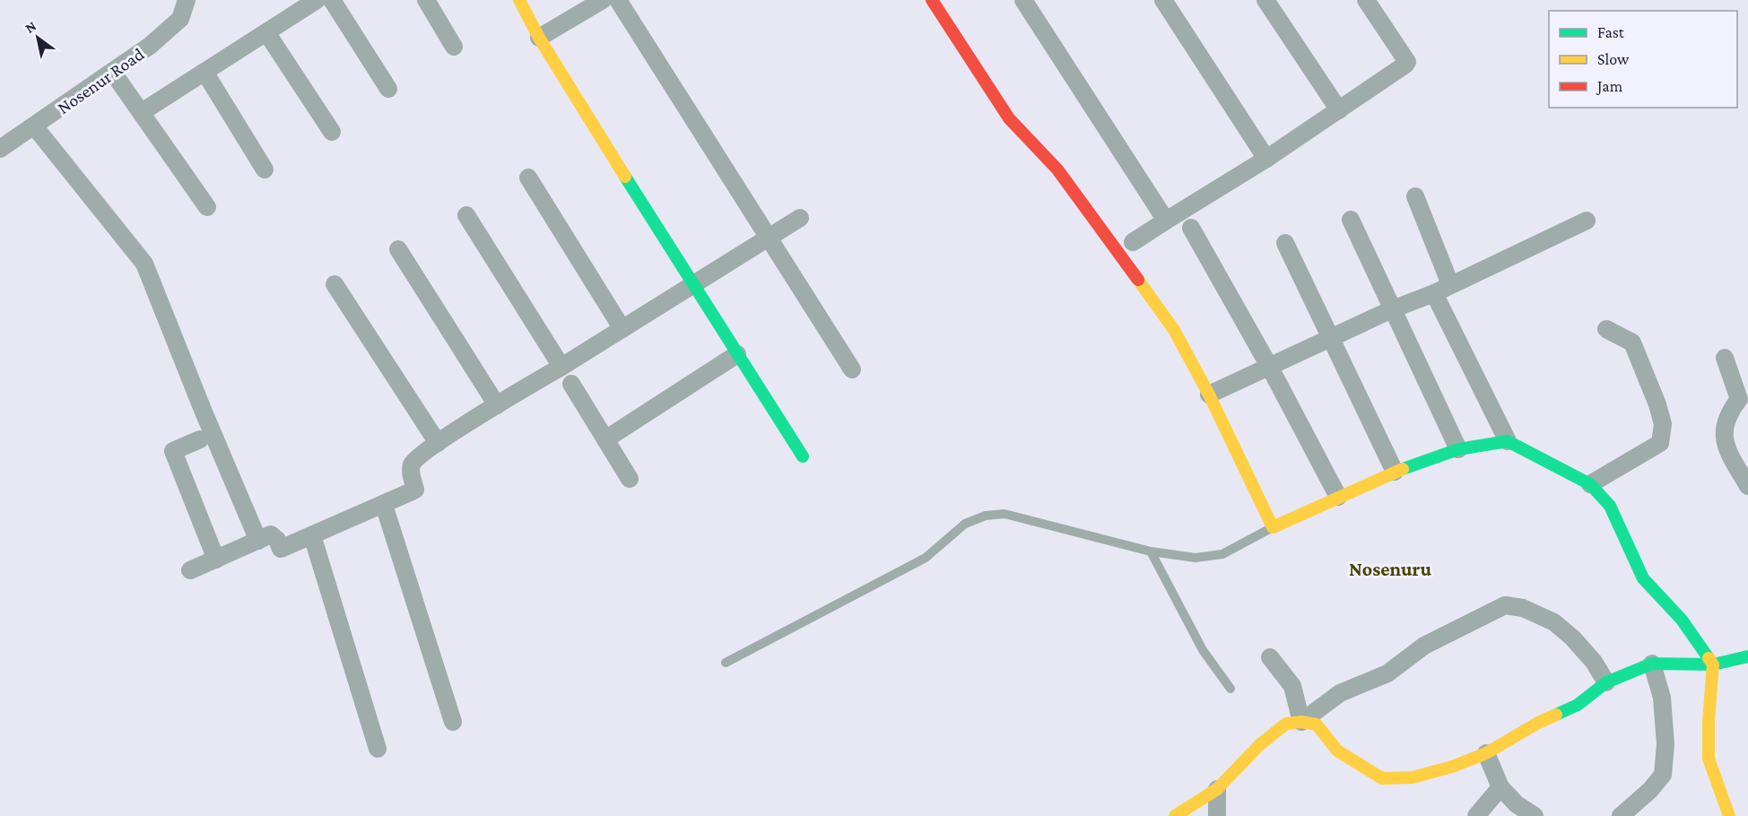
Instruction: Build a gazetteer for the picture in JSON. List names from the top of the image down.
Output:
{
  "streets": {
    "street": ["Nosenur Road"]
  },
  "districts": ["Nosenuru"],
  "legend": ["Fast", "Slow", "Jam"],
  "north": "top left"
}
